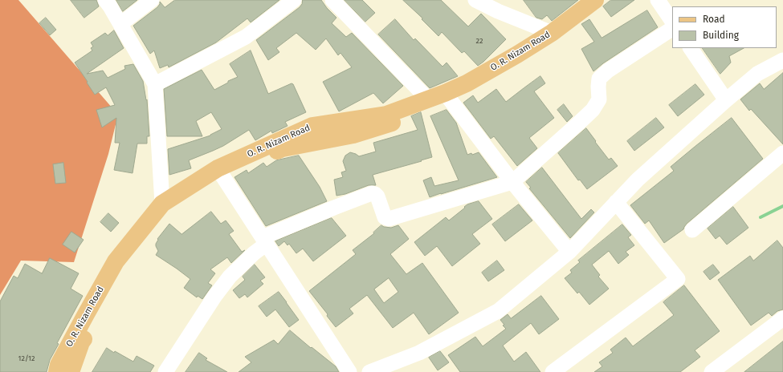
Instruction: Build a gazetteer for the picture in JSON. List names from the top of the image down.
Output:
{
  "streets": {
    "main road": ["O. R. Nizam Road"]
  },
  "house_numbers": ["22", "12/12"],
  "legend": ["Road", "Building"]
}
